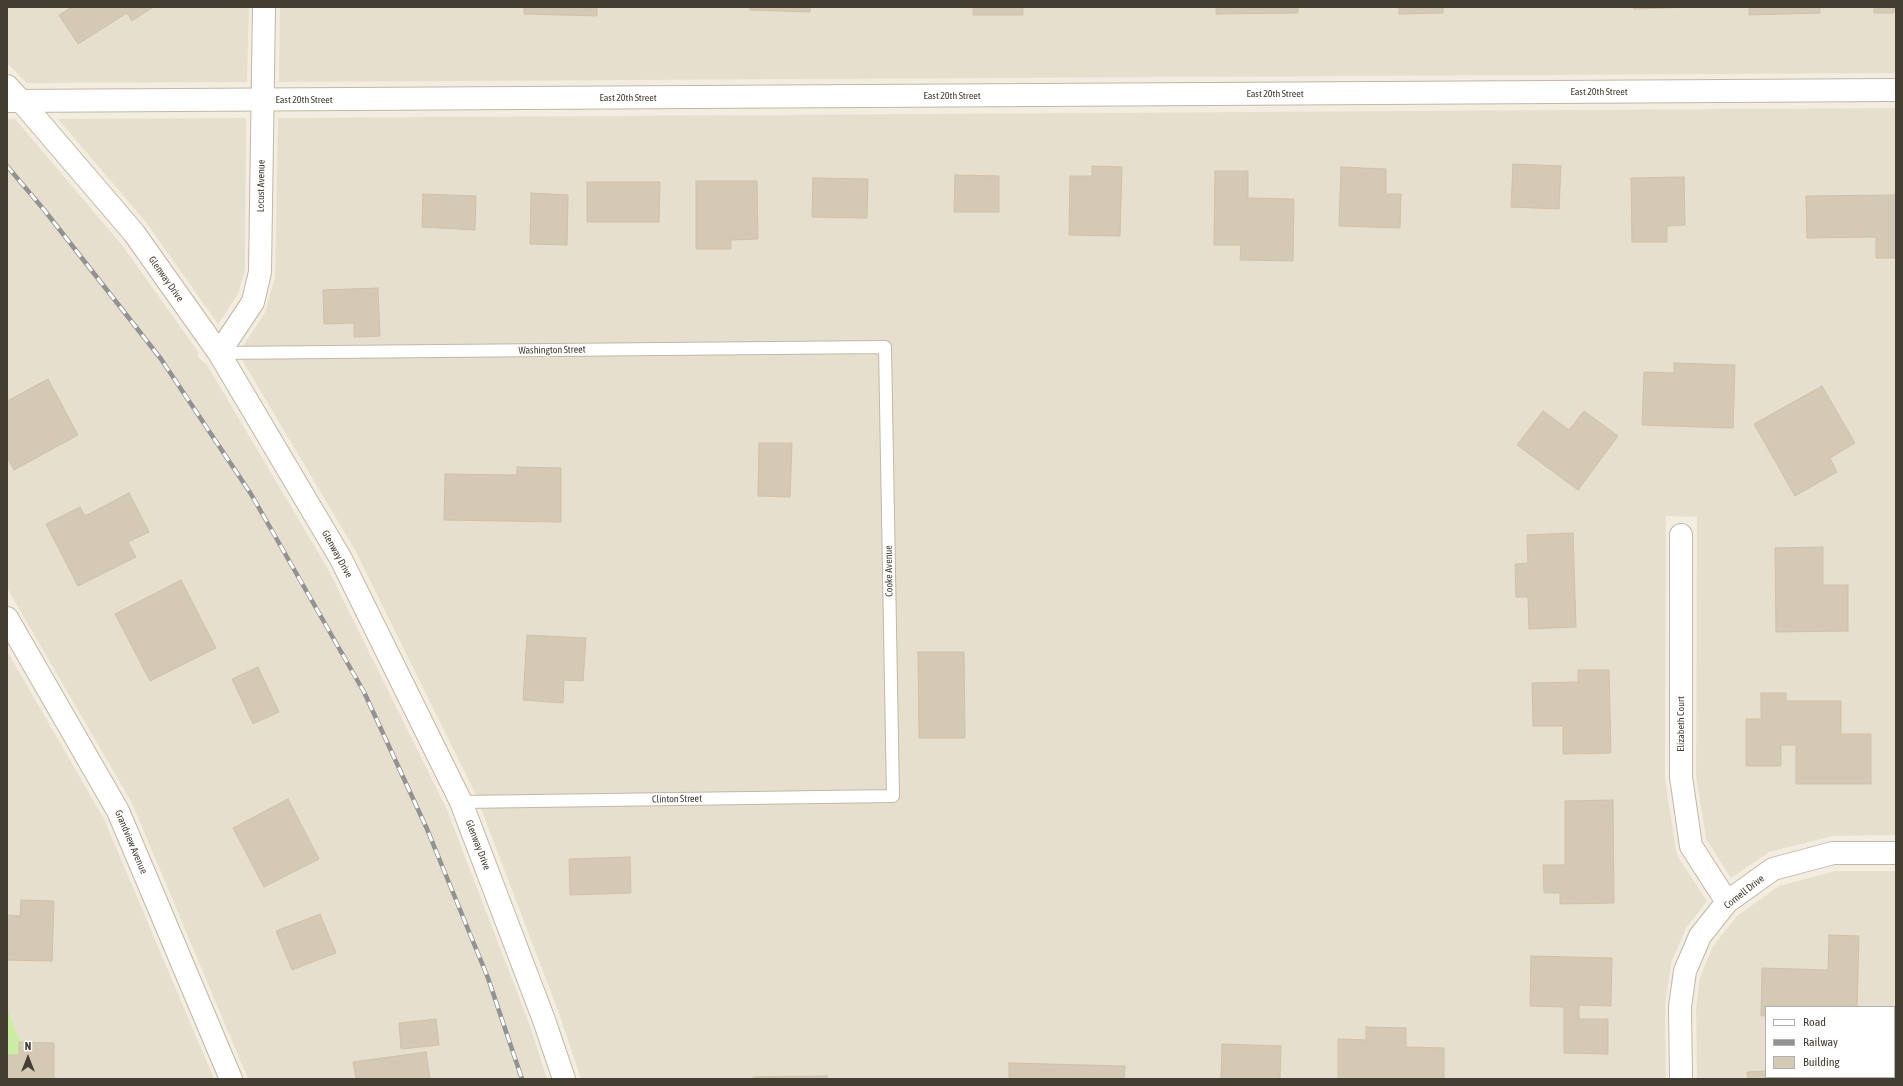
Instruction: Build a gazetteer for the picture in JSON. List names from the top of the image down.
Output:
{
  "streets": {
    "street": [
      "East 20th Street",
      "Locust Avenue",
      "Glenway Drive",
      "Elizabeth Court",
      "Grandview Avenue",
      "Cornell Drive"
    ],
    "lane": ["Washington Street", "Cooke Avenue", "Clinton Street"]
  },
  "crossings": [
    ["East 20th Street", "Locust Avenue"],
    ["East 20th Street", "Glenway Drive"],
    ["Locust Avenue", "Glenway Drive"],
    ["Locust Avenue", "Washington Street"],
    ["Glenway Drive", "Washington Street"],
    ["Glenway Drive", "Clinton Street"],
    ["Washington Street", "Cooke Avenue"],
    ["Cooke Avenue", "Clinton Street"],
    ["Elizabeth Court", "Cornell Drive"]
  ],
  "legend": ["Road", "Railway", "Building"],
  "north": "top"
}
